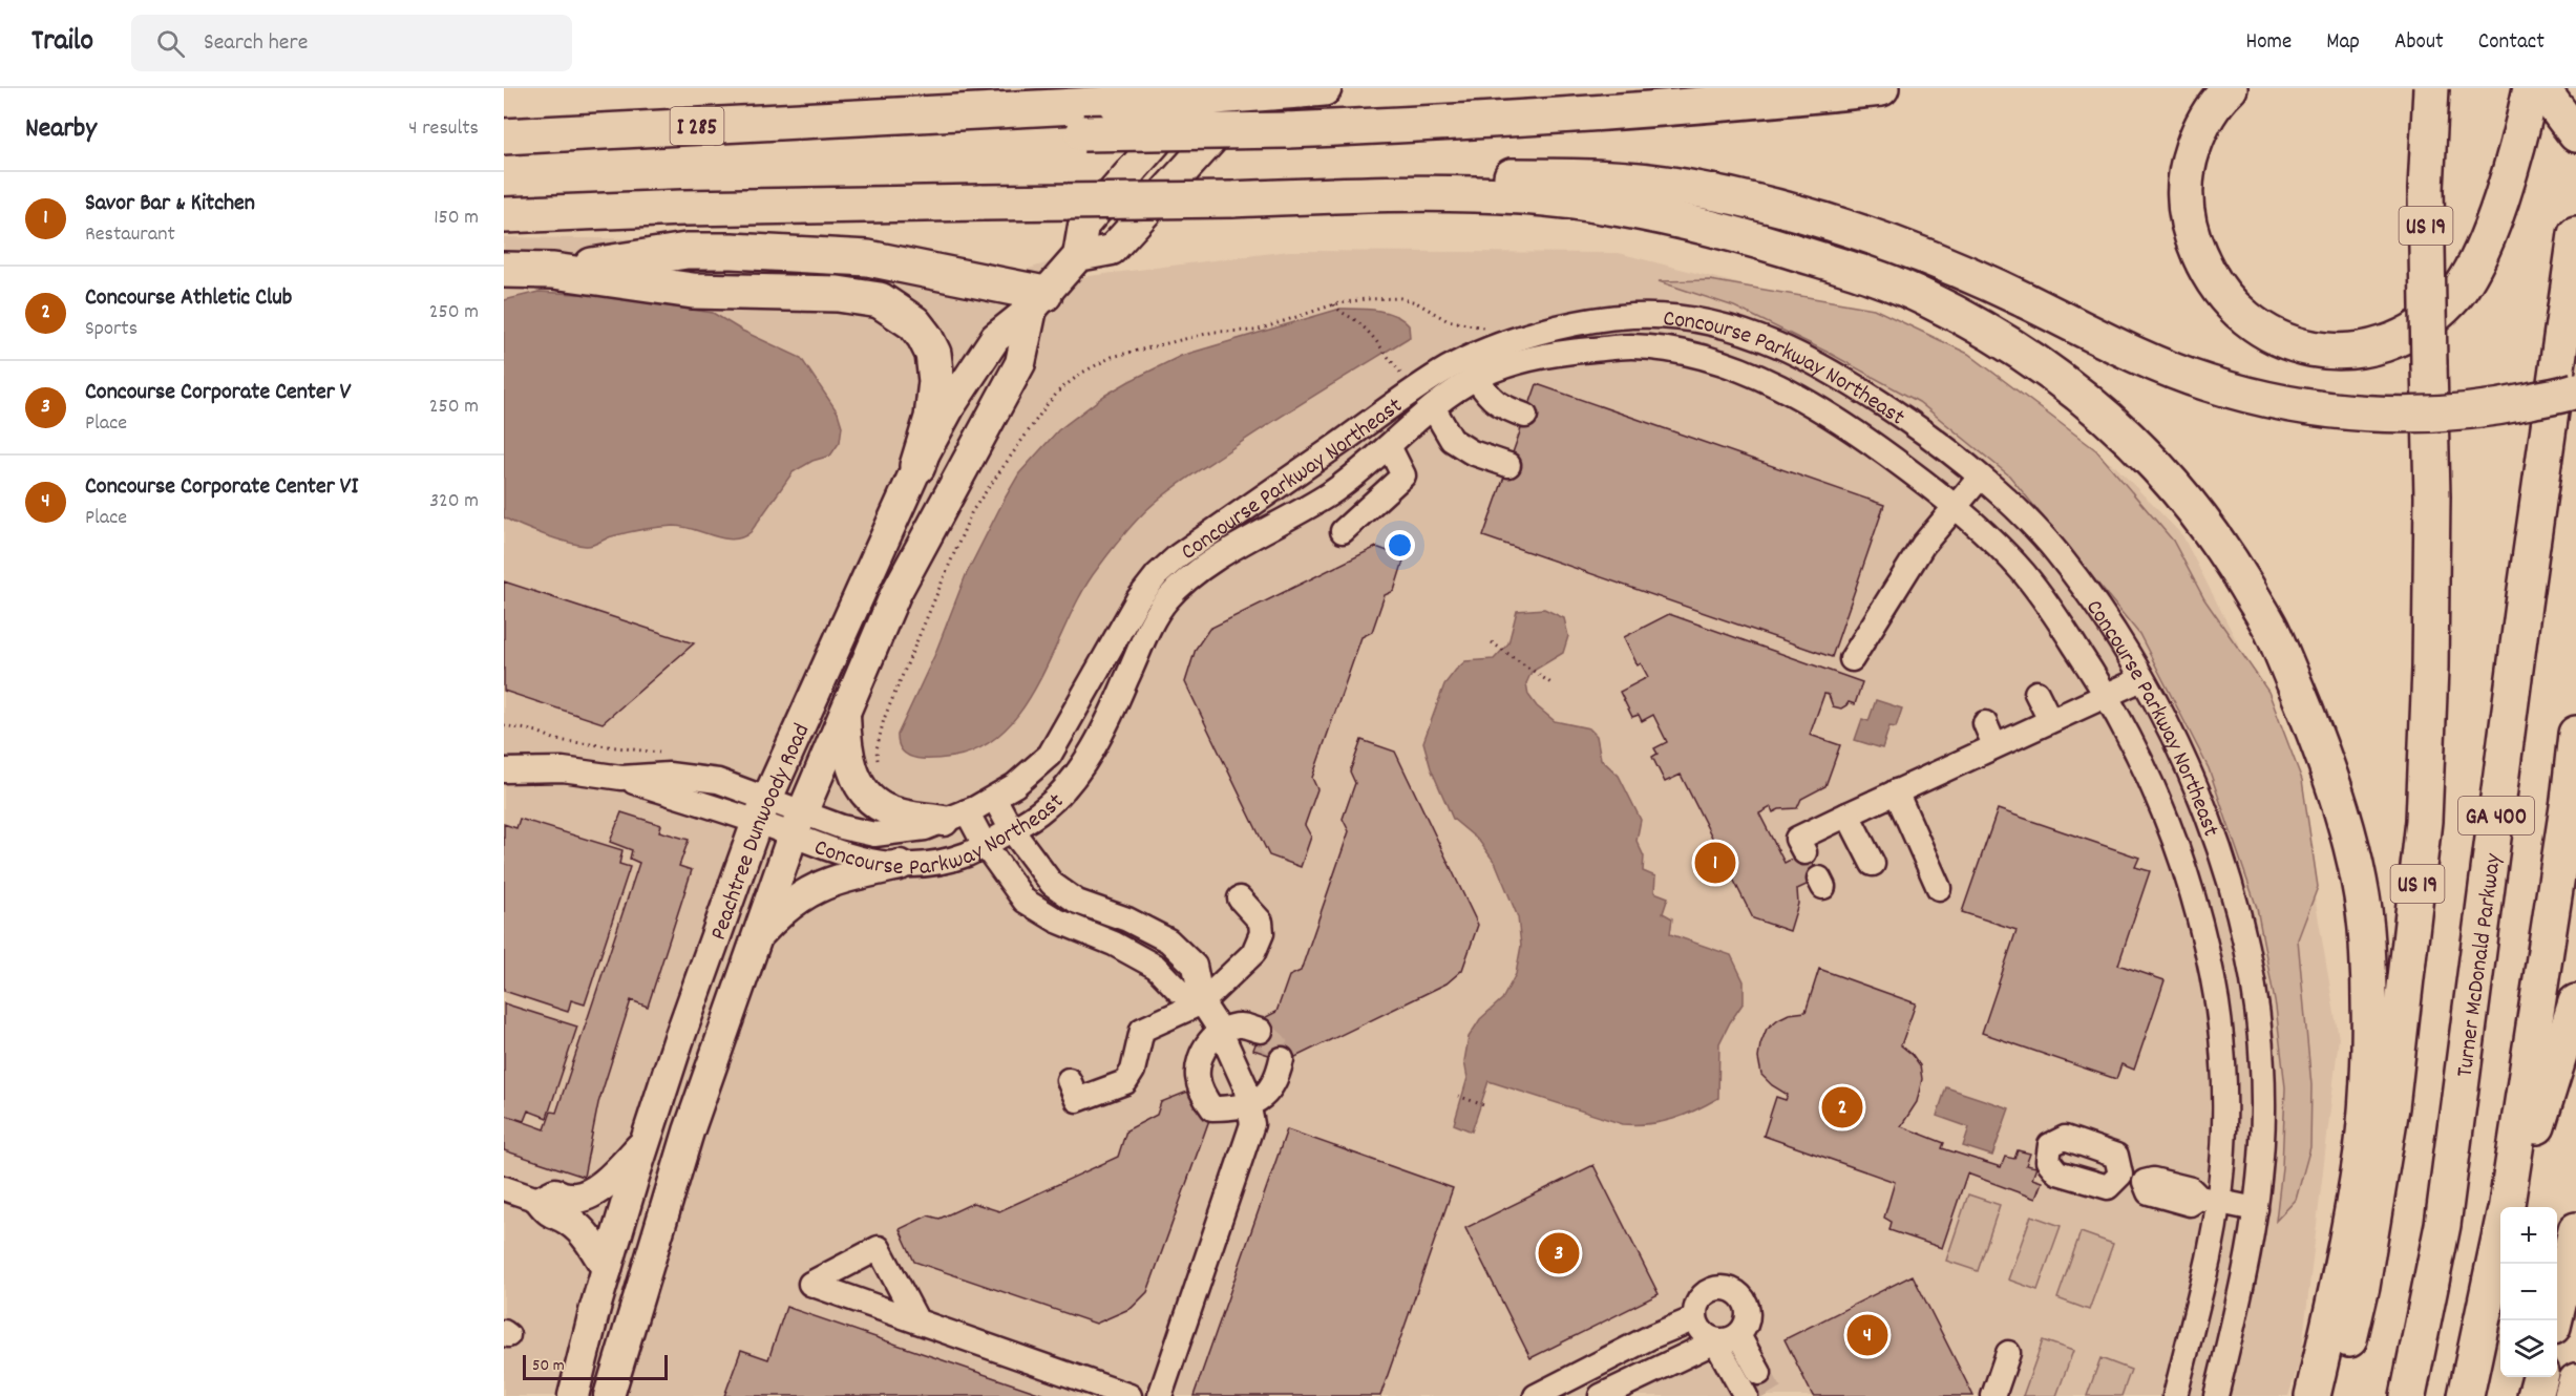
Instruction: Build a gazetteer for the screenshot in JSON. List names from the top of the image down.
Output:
{
  "streets": {
    "highway": [
      "I 285",
      "US 19",
      "GA 400",
      "Turner McDonald Parkway"
    ],
    "main road": ["Peachtree Dunwoody Road"],
    "street": ["Concourse Parkway Northeast"]
  },
  "crossings": [
    ["Concourse Parkway Northeast", "Peachtree Dunwoody Road"]
  ],
  "scale_bar": "50 m",
  "page": {
    "header": "Trailo",
    "search": "Search here",
    "nav": [
      "Home",
      "Map",
      "About",
      "Contact"
    ],
    "heading": ["Nearby", "4 results"],
    "list": [
      {
        "mark": "1",
        "name": "Savor Bar & Kitchen",
        "note": "Restaurant",
        "value": "150 m"
      },
      {
        "mark": "2",
        "name": "Concourse Athletic Club",
        "note": "Sports",
        "value": "250 m"
      },
      {
        "mark": "3",
        "name": "Concourse Corporate Center V",
        "note": "Place",
        "value": "250 m"
      },
      {
        "mark": "4",
        "name": "Concourse Corporate Center VI",
        "note": "Place",
        "value": "320 m"
      }
    ],
    "pins": [
      "1",
      "2",
      "3",
      "4"
    ],
    "map_buttons": ["+", "−"],
    "scale": "50 m"
  }
}
